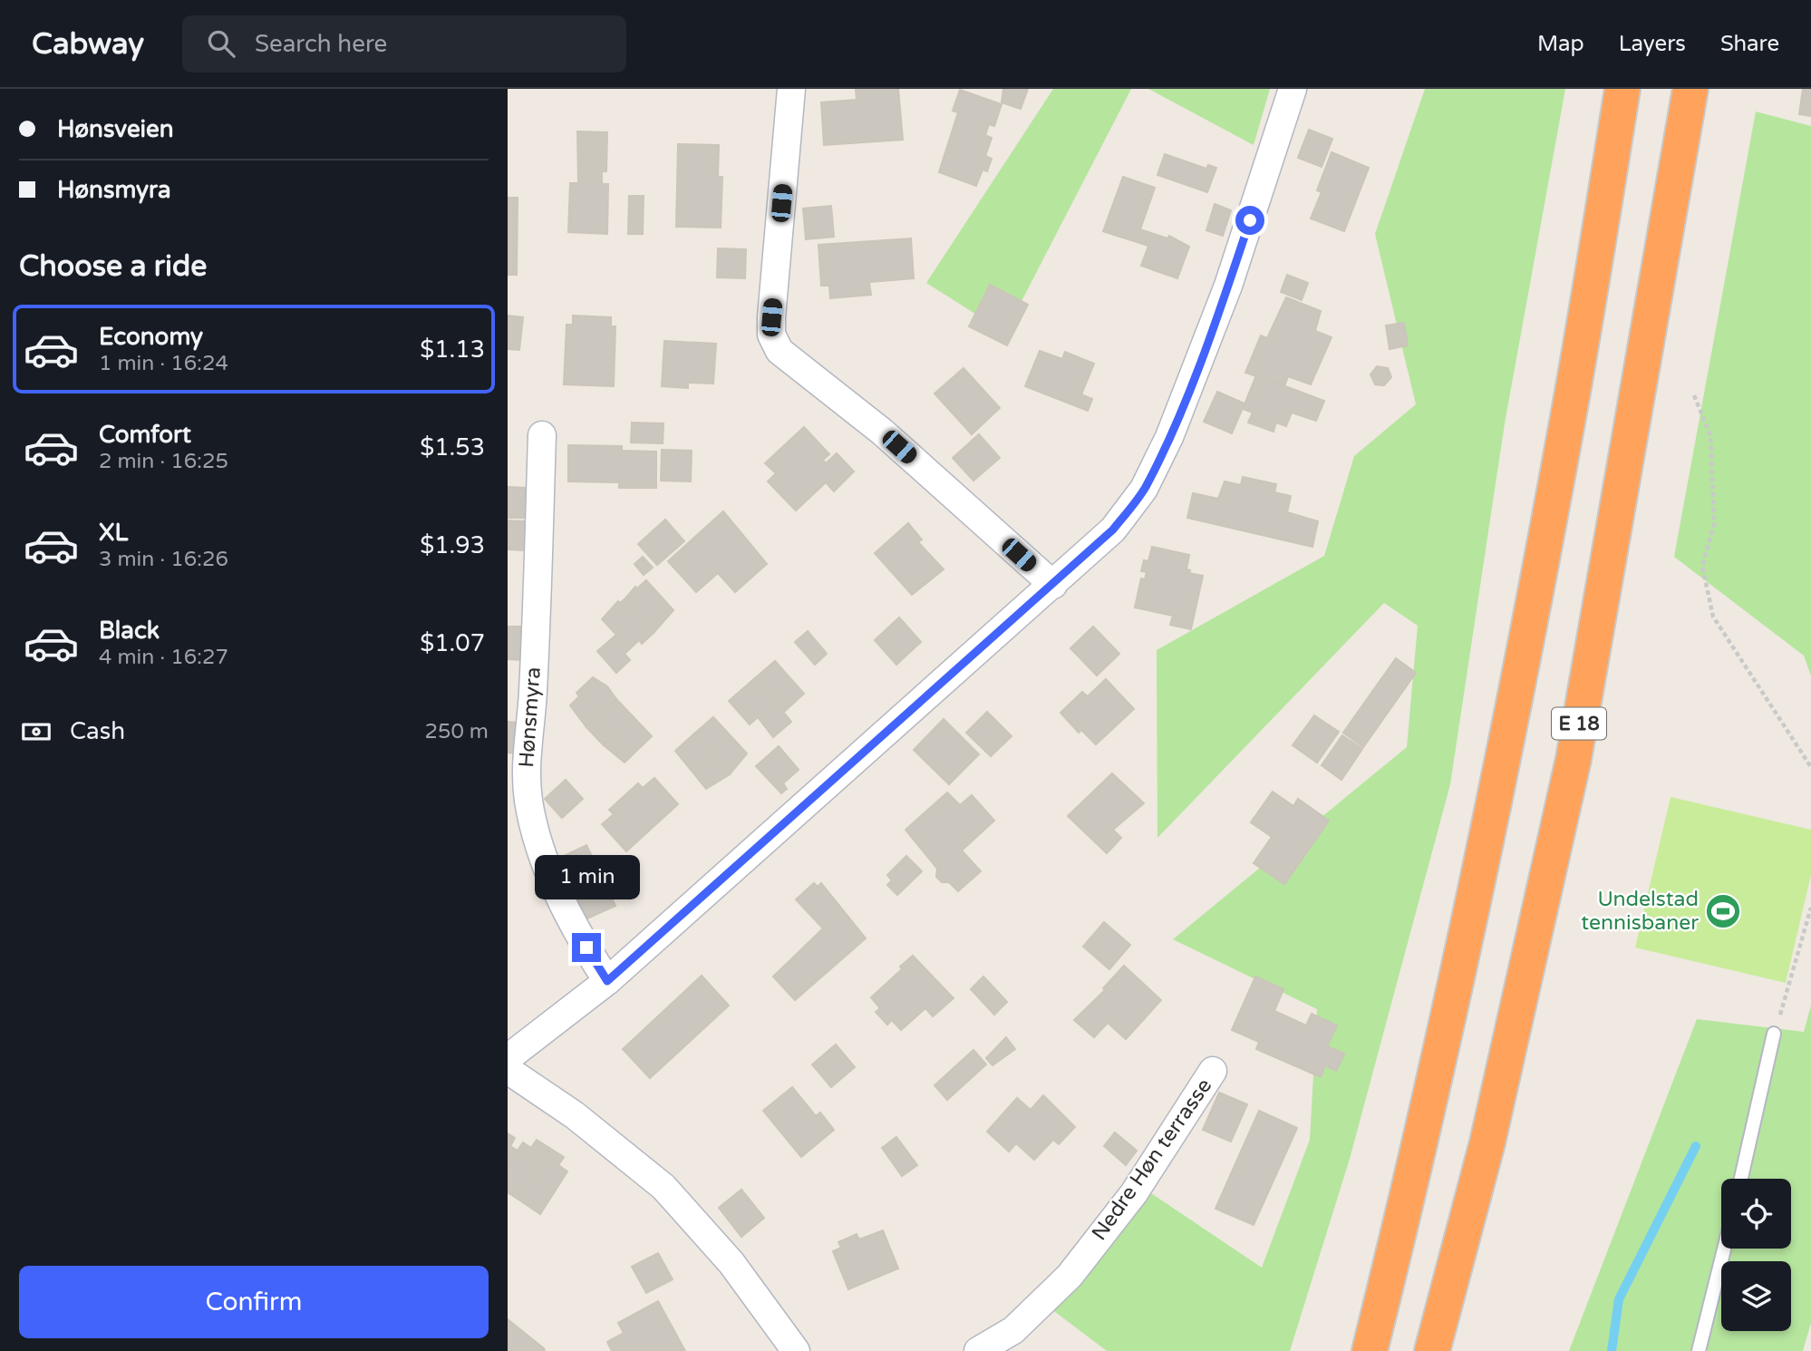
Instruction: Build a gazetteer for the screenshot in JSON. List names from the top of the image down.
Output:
{
  "streets": {
    "highway": ["E 18"],
    "street": ["Hønsmyra", "Nedre Høn terrasse"]
  },
  "places": {
    "sports": ["Undelstad tennisbaner"]
  },
  "page": {
    "header": "Cabway",
    "search": "Search here",
    "nav": ["Map", "Layers", "Share"],
    "banner": ["Hønsveien", "Hønsmyra"],
    "heading": "Choose a ride",
    "list": [
      {
        "name": "Economy",
        "note": "1 min · 16:24",
        "value": "$1.13"
      },
      {
        "name": "Comfort",
        "note": "2 min · 16:25",
        "value": "$1.53"
      },
      {
        "name": "XL",
        "note": "3 min · 16:26",
        "value": "$1.93"
      },
      {
        "name": "Black",
        "note": "4 min · 16:27",
        "value": "$1.07"
      }
    ],
    "pay": ["Cash", "250 m"],
    "bubble": "1 min",
    "buttons": "Confirm"
  }
}
